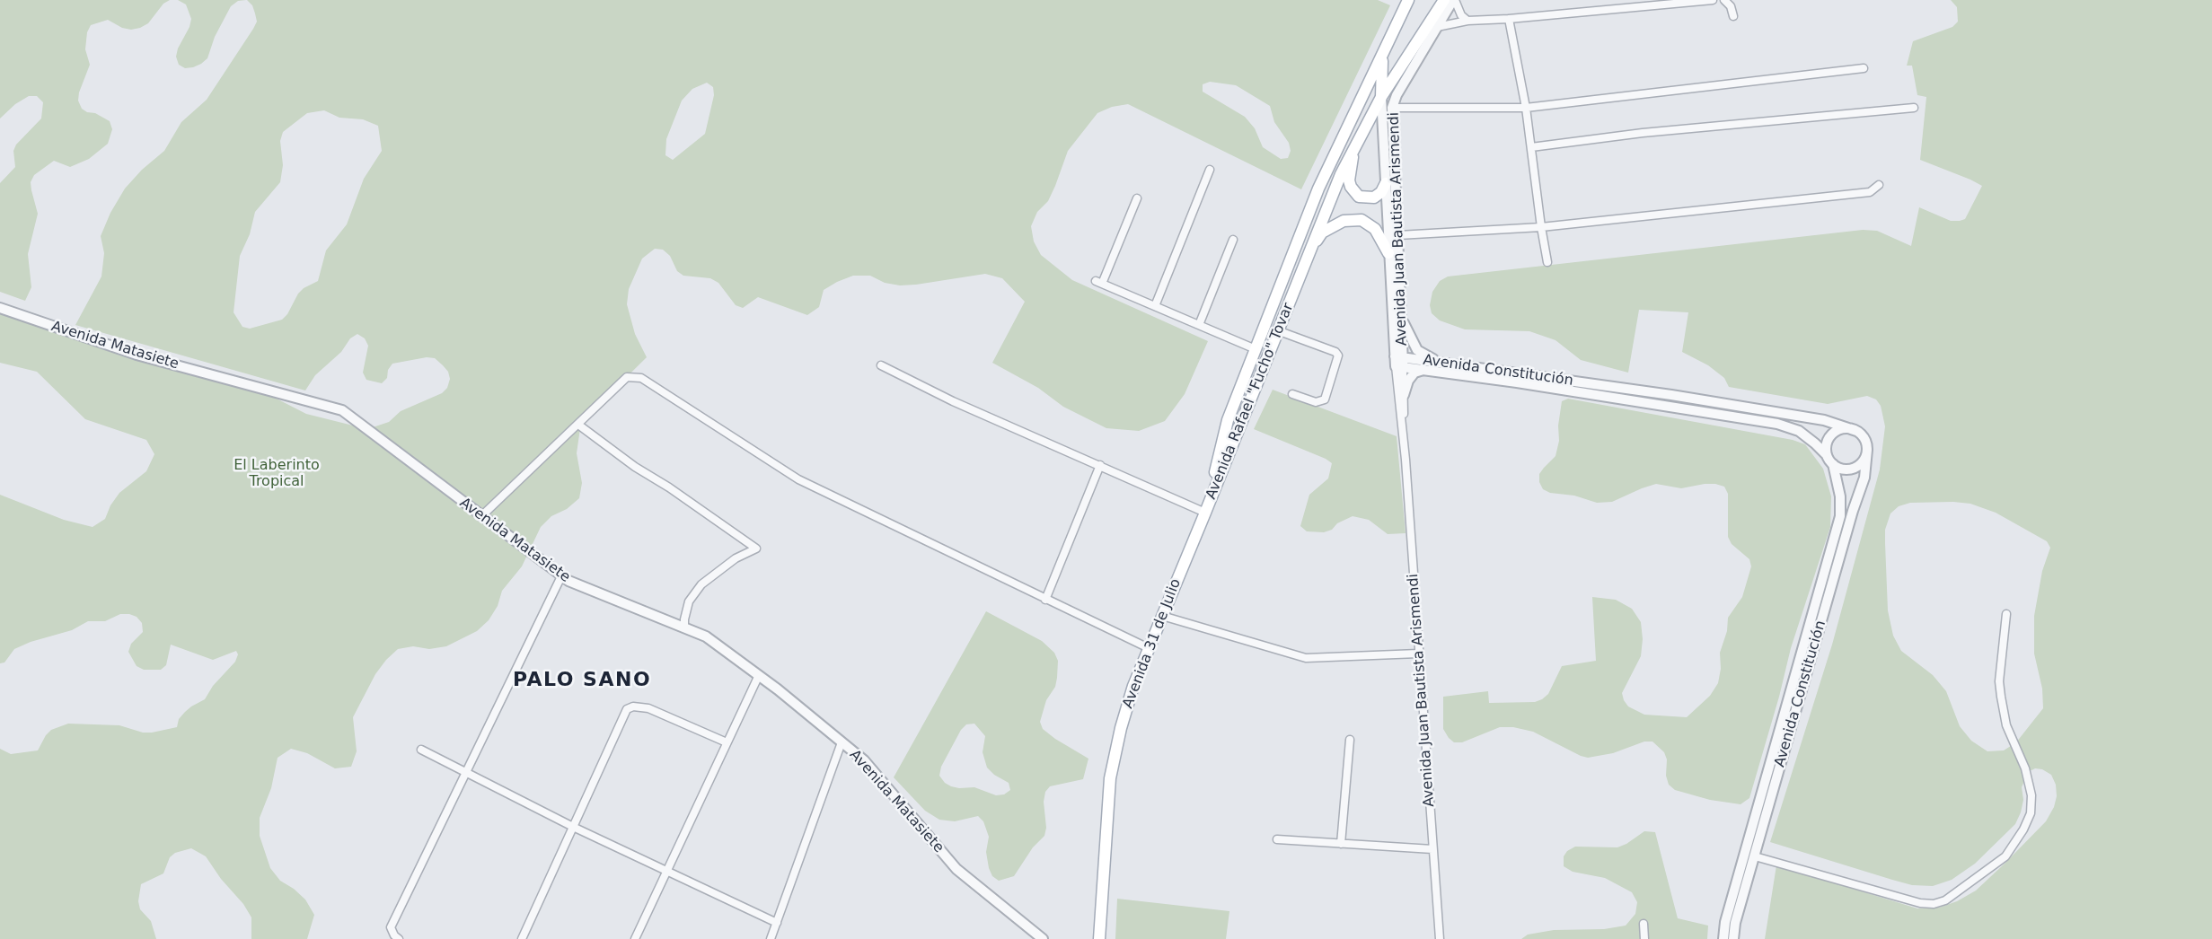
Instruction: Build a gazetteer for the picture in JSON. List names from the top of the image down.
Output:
{
  "streets": {
    "main road": ["Avenida Rafael \"Fucho\" Tovar", "Avenida 31 de Julio"],
    "street": ["Avenida Juan Bautista Arismendi", "Avenida Matasiete", "Avenida Constitución"]
  },
  "crossings": [
    ["Avenida Juan Bautista Arismendi", "Avenida Constitución"],
    ["Avenida Juan Bautista Arismendi", "Avenida Rafael \"Fucho\" Tovar"],
    ["Avenida Rafael \"Fucho\" Tovar", "Avenida 31 de Julio"]
  ],
  "districts": ["PALO SANO"],
  "parks": ["El Laberinto Tropical"]
}
